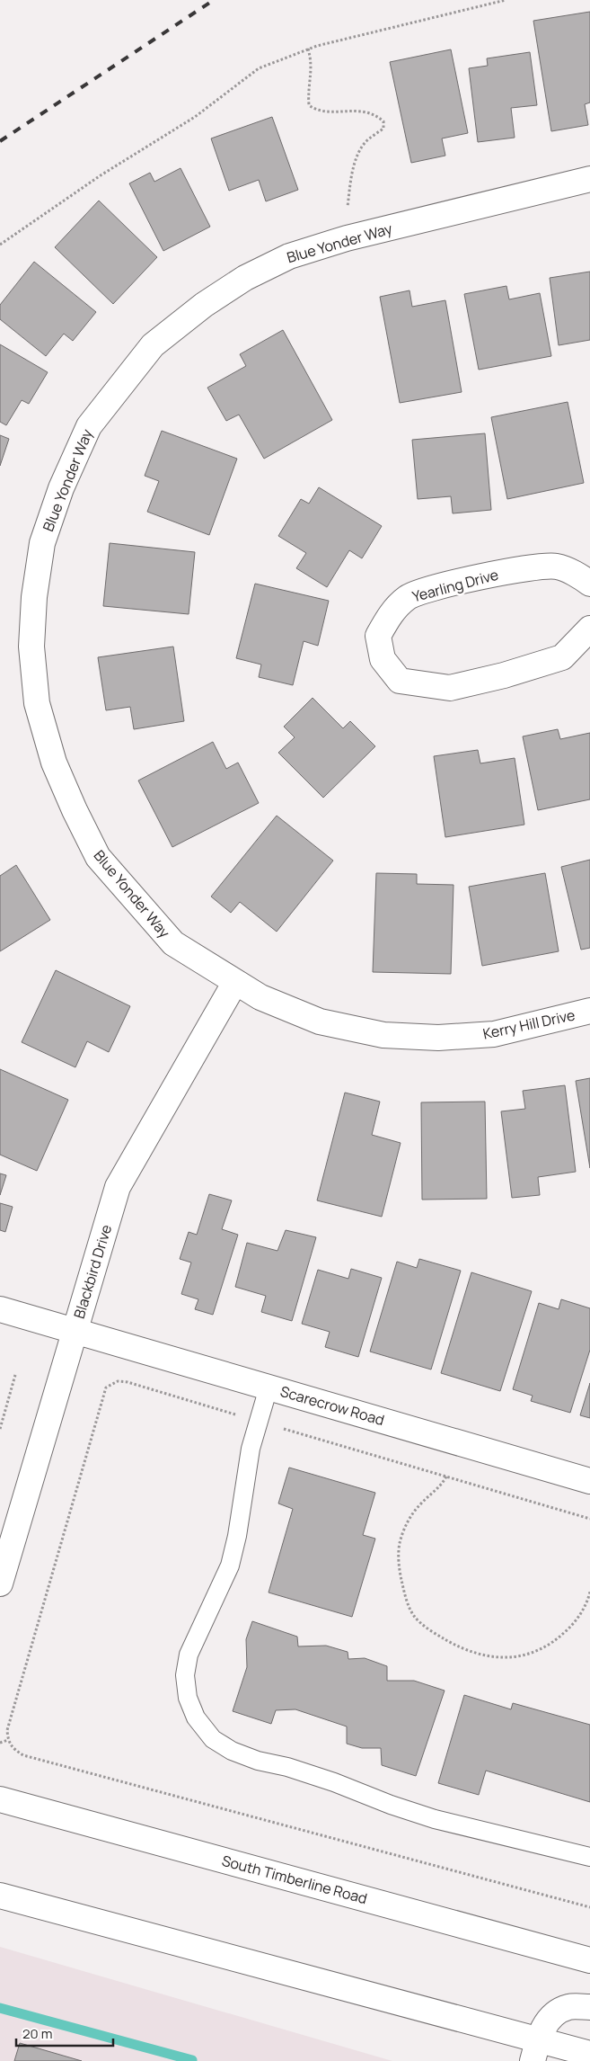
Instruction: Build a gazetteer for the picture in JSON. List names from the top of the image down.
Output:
{
  "streets": {
    "street": [
      "Blue Yonder Way",
      "Yearling Drive",
      "Kerry Hill Drive",
      "Blackbird Drive",
      "Scarecrow Road",
      "South Timberline Road"
    ]
  },
  "crossings": [
    ["Blue Yonder Way", "Kerry Hill Drive"],
    ["Blue Yonder Way", "Blackbird Drive"],
    ["Kerry Hill Drive", "Blackbird Drive"],
    ["Blackbird Drive", "Scarecrow Road"]
  ],
  "scale_bar": "20 m"
}
